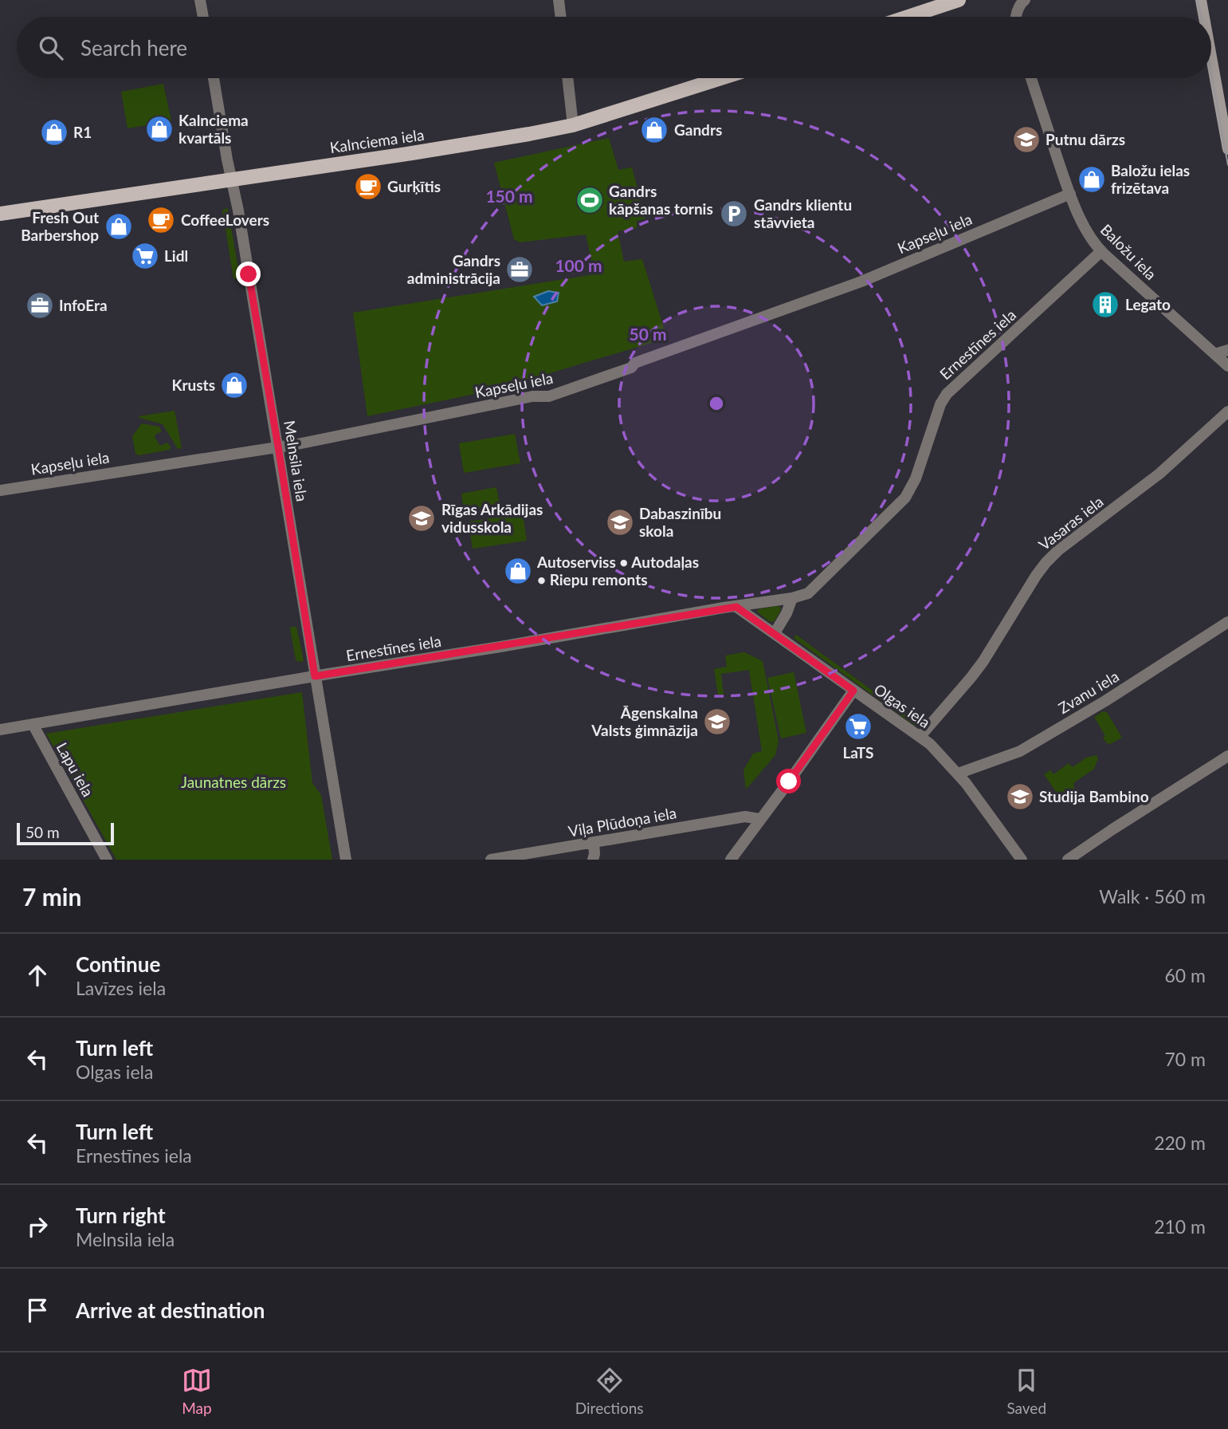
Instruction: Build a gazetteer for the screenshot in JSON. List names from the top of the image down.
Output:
{
  "streets": {
    "main road": ["Kalnciema iela"],
    "street": [
      "Kapseļu iela",
      "Baložu iela",
      "Ernestīnes iela",
      "Melnsila iela",
      "Vasaras iela",
      "Zvanu iela",
      "Olgas iela",
      "Lapu iela",
      "Viļa Plūdoņa iela"
    ]
  },
  "crossings": [
    ["Kalnciema iela", "Melnsila iela"],
    ["Kapseļu iela", "Baložu iela"],
    ["Kapseļu iela", "Melnsila iela"],
    ["Baložu iela", "Ernestīnes iela"],
    ["Ernestīnes iela", "Melnsila iela"],
    ["Ernestīnes iela", "Olgas iela"],
    ["Ernestīnes iela", "Lapu iela"],
    ["Vasaras iela", "Olgas iela"],
    ["Zvanu iela", "Olgas iela"]
  ],
  "parks": ["Jaunatnes dārzs"],
  "places": {
    "shop": [
      "Kalnciema kvartāls",
      "Gandrs",
      "R1",
      "Baložu ielas frizētava",
      "Fresh Out Barbershop",
      "Krusts",
      "Autoserviss • Autodaļas • Riepu remonts"
    ],
    "school or university": [
      "Putnu dārzs",
      "Rīgas Arkādijas vidusskola",
      "Dabaszinību skola",
      "Āgenskalna Valsts ģimnāzija",
      "Studija Bambino"
    ],
    "cafe": ["Gurķītis", "CoffeeLovers"],
    "sports": ["Gandrs kāpšanas tornis"],
    "parking": ["Gandrs klientu stāvvieta"],
    "supermarket": ["Lidl", "LaTS"],
    "office": ["Gandrs administrācija", "InfoEra"],
    "building": ["Legato"]
  },
  "scale_bar": "50 m",
  "page": {
    "search": "Search here",
    "scale": "50 m",
    "heading": ["7 min", "Walk · 560 m"],
    "list": [
      ["Continue", "Lavīzes iela", "60 m"],
      ["Turn left", "Olgas iela", "70 m"],
      ["Turn left", "Ernestīnes iela", "220 m"],
      ["Turn right", "Melnsila iela", "210 m"],
      "Arrive at destination"
    ],
    "nav": ["Map", "Directions", "Saved"]
  },
  "rings": ["150 m", "100 m", "50 m"]
}
